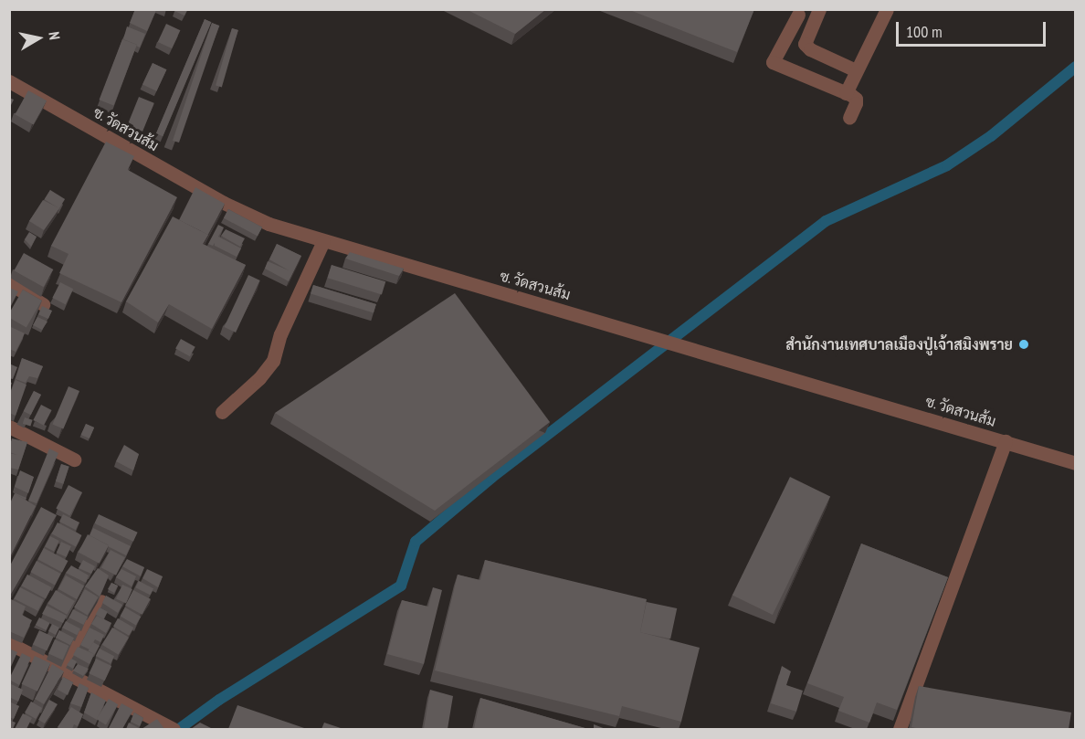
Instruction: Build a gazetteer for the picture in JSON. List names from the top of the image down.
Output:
{
  "streets": {
    "street": ["ซ. วัดสวนส้ม"]
  },
  "places": ["สำนักงานเทศบาลเมืองปู่เจ้าสมิงพราย"],
  "scale_bar": "100 m",
  "north": "right"
}
